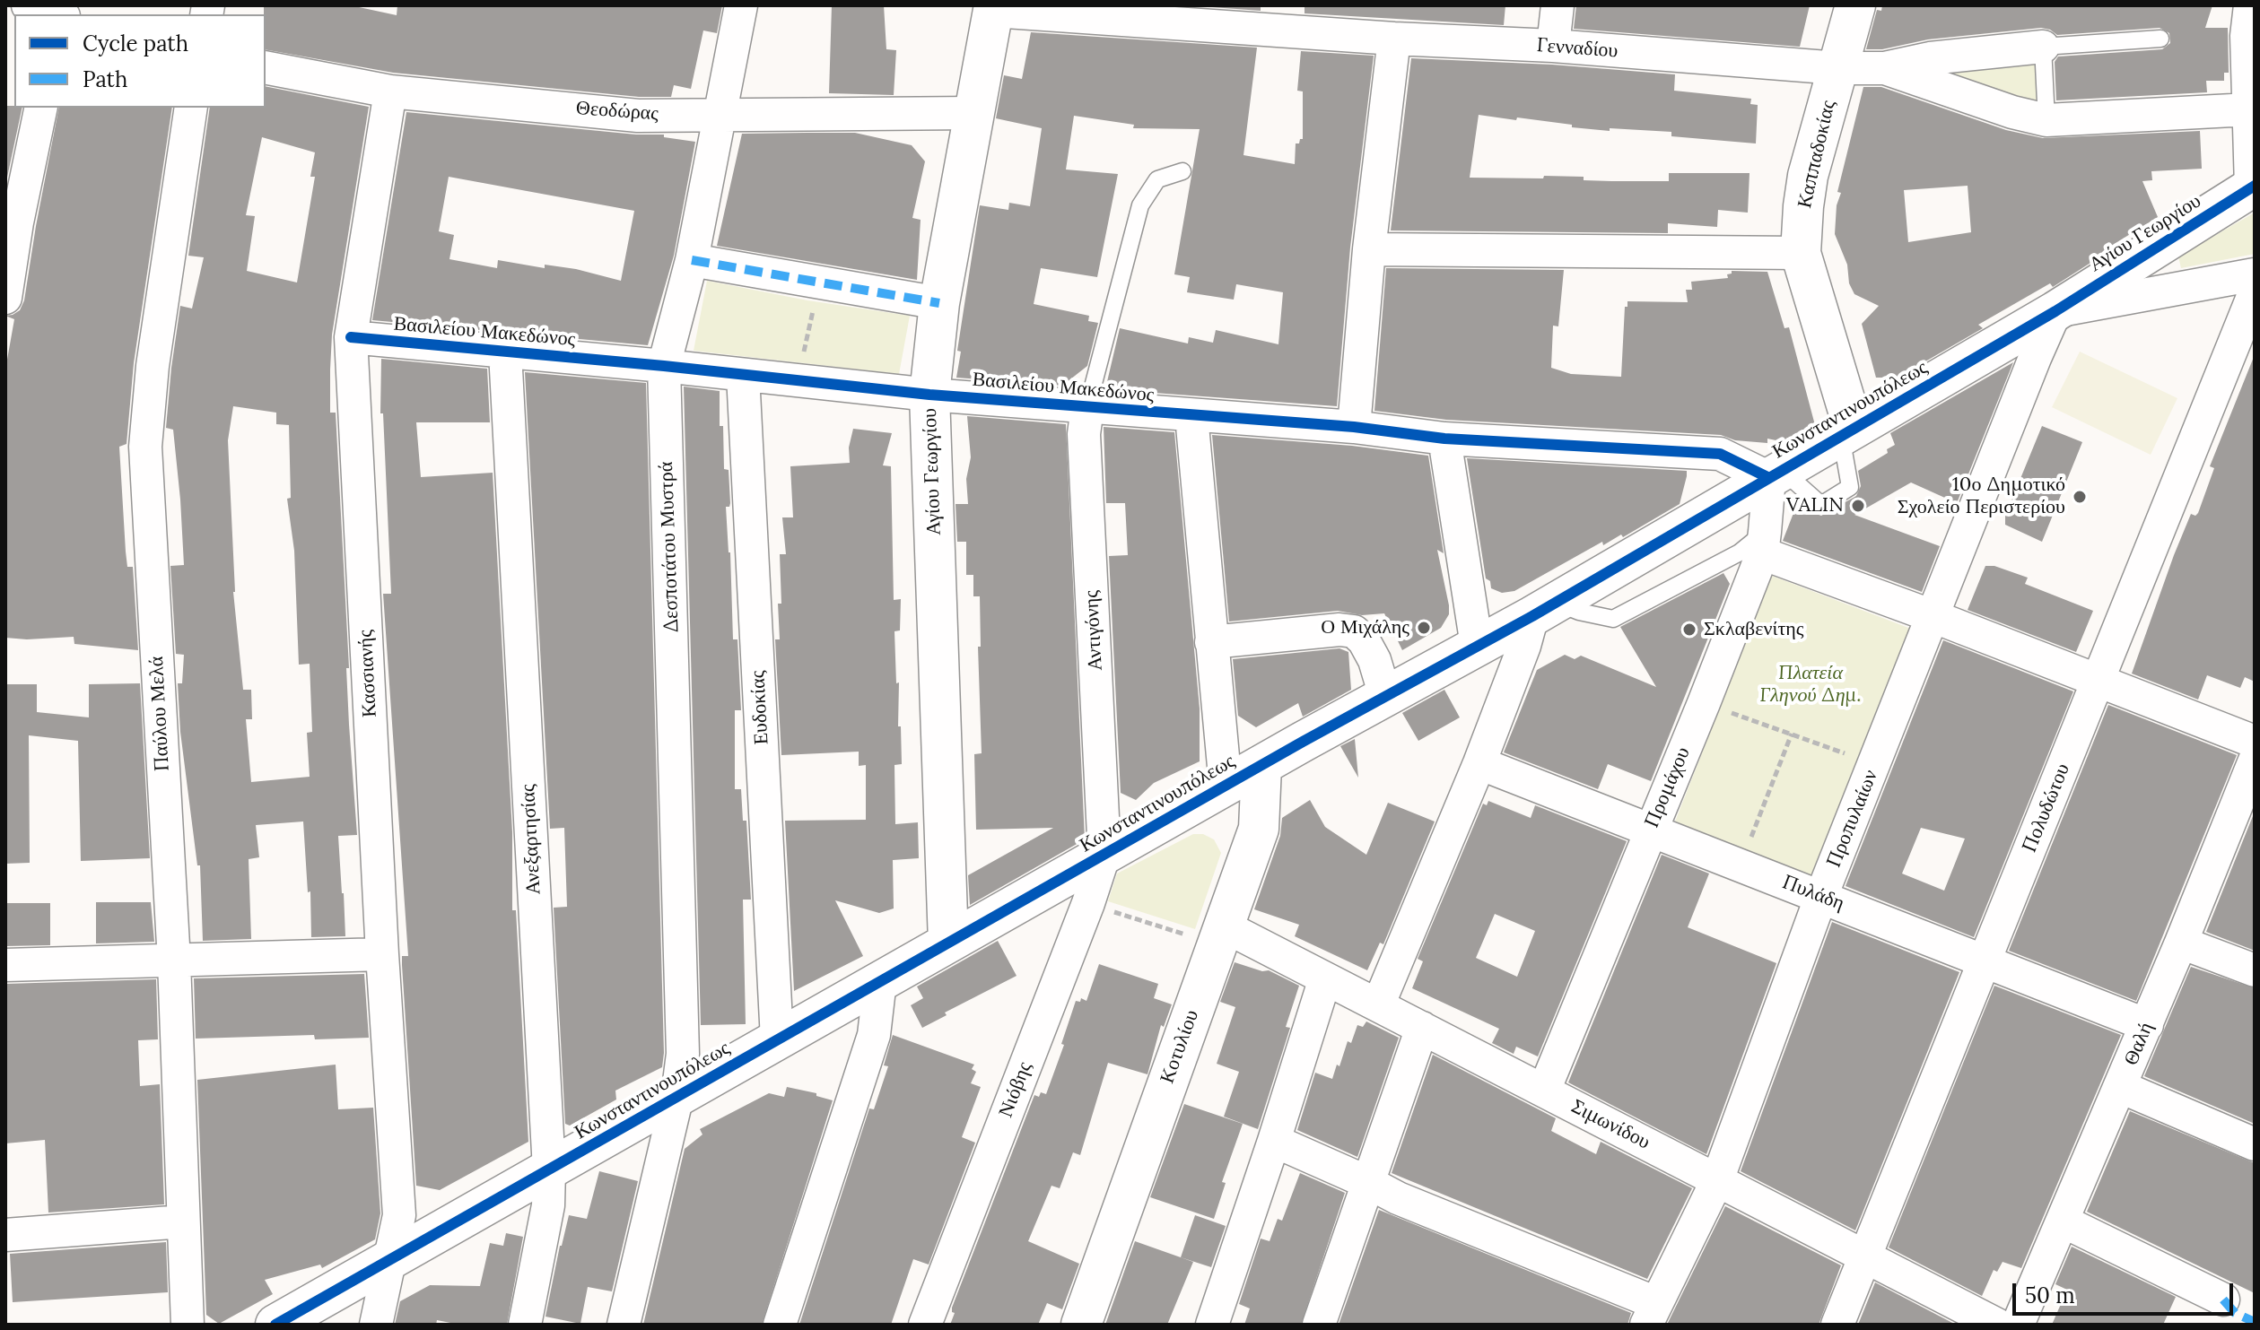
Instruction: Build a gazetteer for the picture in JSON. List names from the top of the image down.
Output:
{
  "streets": {
    "street": [
      "Γενναδίου",
      "Θεοδώρας",
      "Καππαδοκίας",
      "Αγίου Γεωργίου",
      "Βασιλείου Μακεδώνος",
      "Κωνσταντινουπόλεως",
      "Δεσποτάτου Μυστρά",
      "Αντιγόνης",
      "Κασσιανής",
      "Ευδοκίας",
      "Παύλου Μελά",
      "Προμάχου",
      "Πολυδώτου",
      "Προπυλαίων",
      "Ανεξαρτησίας",
      "Πυλάδη",
      "Θαλή",
      "Κοτυλίου",
      "Νιόβης",
      "Σιμωνίδου"
    ]
  },
  "crossings": [
    ["Γενναδίου", "Καππαδοκίας"],
    ["Γενναδίου", "Αγίου Γεωργίου"],
    ["Θεοδώρας", "Αγίου Γεωργίου"],
    ["Θεοδώρας", "Δεσποτάτου Μυστρά"],
    ["Θεοδώρας", "Κασσιανής"],
    ["Καππαδοκίας", "Κωνσταντινουπόλεως"],
    ["Αγίου Γεωργίου", "Βασιλείου Μακεδώνος"],
    ["Αγίου Γεωργίου", "Κωνσταντινουπόλεως"],
    ["Αγίου Γεωργίου", "Προπυλαίων"],
    ["Βασιλείου Μακεδώνος", "Κωνσταντινουπόλεως"],
    ["Βασιλείου Μακεδώνος", "Δεσποτάτου Μυστρά"],
    ["Βασιλείου Μακεδώνος", "Αντιγόνης"],
    ["Βασιλείου Μακεδώνος", "Κασσιανής"],
    ["Βασιλείου Μακεδώνος", "Ευδοκίας"],
    ["Βασιλείου Μακεδώνος", "Προμάχου"],
    ["Βασιλείου Μακεδώνος", "Ανεξαρτησίας"],
    ["Κωνσταντινουπόλεως", "Δεσποτάτου Μυστρά"],
    ["Κωνσταντινουπόλεως", "Αντιγόνης"],
    ["Κωνσταντινουπόλεως", "Κασσιανής"],
    ["Κωνσταντινουπόλεως", "Ευδοκίας"],
    ["Κωνσταντινουπόλεως", "Προμάχου"],
    ["Κωνσταντινουπόλεως", "Προπυλαίων"],
    ["Κωνσταντινουπόλεως", "Ανεξαρτησίας"],
    ["Κωνσταντινουπόλεως", "Κοτυλίου"],
    ["Κωνσταντινουπόλεως", "Νιόβης"],
    ["Αντιγόνης", "Νιόβης"],
    ["Προμάχου", "Πυλάδη"],
    ["Προμάχου", "Σιμωνίδου"],
    ["Πολυδώτου", "Πυλάδη"],
    ["Πολυδώτου", "Σιμωνίδου"],
    ["Προπυλαίων", "Πυλάδη"],
    ["Προπυλαίων", "Σιμωνίδου"],
    ["Πυλάδη", "Θαλή"],
    ["Κοτυλίου", "Σιμωνίδου"]
  ],
  "parks": ["Πλατεία Γληνού Δημ."],
  "places": [
    "10ο Δημοτικό Σχολείο Περιστερίου",
    "VALIN",
    "Ο Μιχάλης",
    "Σκλαβενίτης"
  ],
  "legend": ["Cycle path", "Path"],
  "scale_bar": "50 m"
}
